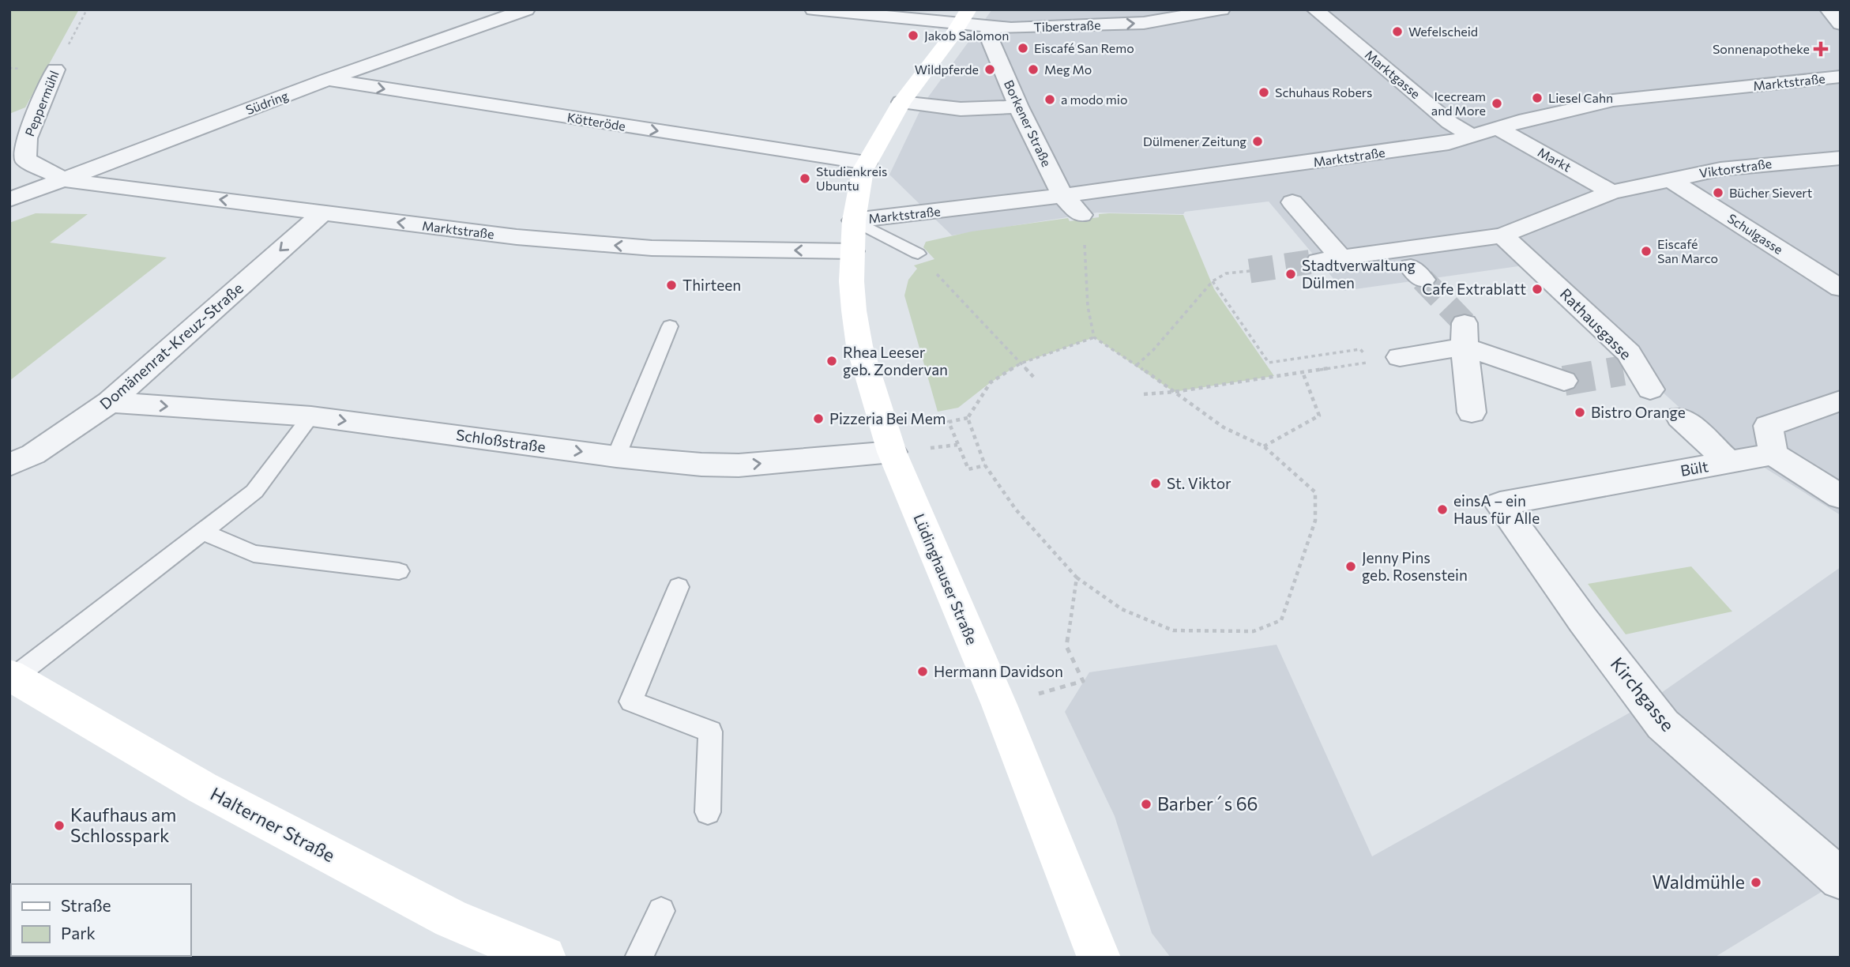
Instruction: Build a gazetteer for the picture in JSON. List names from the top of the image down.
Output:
{
  "streets": {
    "street": [
      "Tiberstraße",
      "Marktgasse",
      "Marktstraße",
      "Südring",
      "Peppermühl",
      "Kötteröde",
      "Borkener Straße",
      "Markt",
      "Viktorstraße",
      "Schulgasse",
      "Rathausgasse",
      "Domänenrat-Kreuz-Straße",
      "Schloßstraße",
      "Bült",
      "Lüdinghauser Straße",
      "Kirchgasse",
      "Halterner Straße"
    ]
  },
  "crossings": [
    ["Tiberstraße", "Borkener Straße"],
    ["Marktgasse", "Marktstraße"],
    ["Marktstraße", "Südring"],
    ["Marktstraße", "Peppermühl"],
    ["Marktstraße", "Borkener Straße"],
    ["Marktstraße", "Markt"],
    ["Marktstraße", "Domänenrat-Kreuz-Straße"],
    ["Marktstraße", "Lüdinghauser Straße"],
    ["Südring", "Peppermühl"],
    ["Südring", "Kötteröde"],
    ["Markt", "Viktorstraße"],
    ["Viktorstraße", "Schulgasse"],
    ["Domänenrat-Kreuz-Straße", "Schloßstraße"],
    ["Schloßstraße", "Lüdinghauser Straße"],
    ["Bült", "Kirchgasse"]
  ],
  "one_way": [
    "Tiberstraße",
    "Marktstraße",
    "Kötteröde",
    "Domänenrat-Kreuz-Straße",
    "Schloßstraße"
  ],
  "places": {
    "other": [
      "Wefelscheid",
      "Jakob Salomon",
      "Eiscafé San Remo",
      "Wildpferde",
      "Meg Mo",
      "Schuhaus Robers",
      "Liesel Cahn",
      "a modo mio",
      "Icecream and More",
      "Dülmener Zeitung",
      "Studienkreis Ubuntu",
      "Bücher Sievert",
      "Eiscafé San Marco",
      "Stadtverwaltung Dülmen",
      "Thirteen",
      "Cafe Extrablatt",
      "Rhea Leeser geb. Zondervan",
      "Bistro Orange",
      "Pizzeria Bei Mem",
      "St. Viktor",
      "einsA – ein Haus für Alle",
      "Jenny Pins geb. Rosenstein",
      "Hermann Davidson",
      "Barber´s 66",
      "Kaufhaus am Schlosspark",
      "Waldmühle"
    ],
    "health": ["Sonnenapotheke"]
  },
  "legend": ["Straße", "Park"]
}
